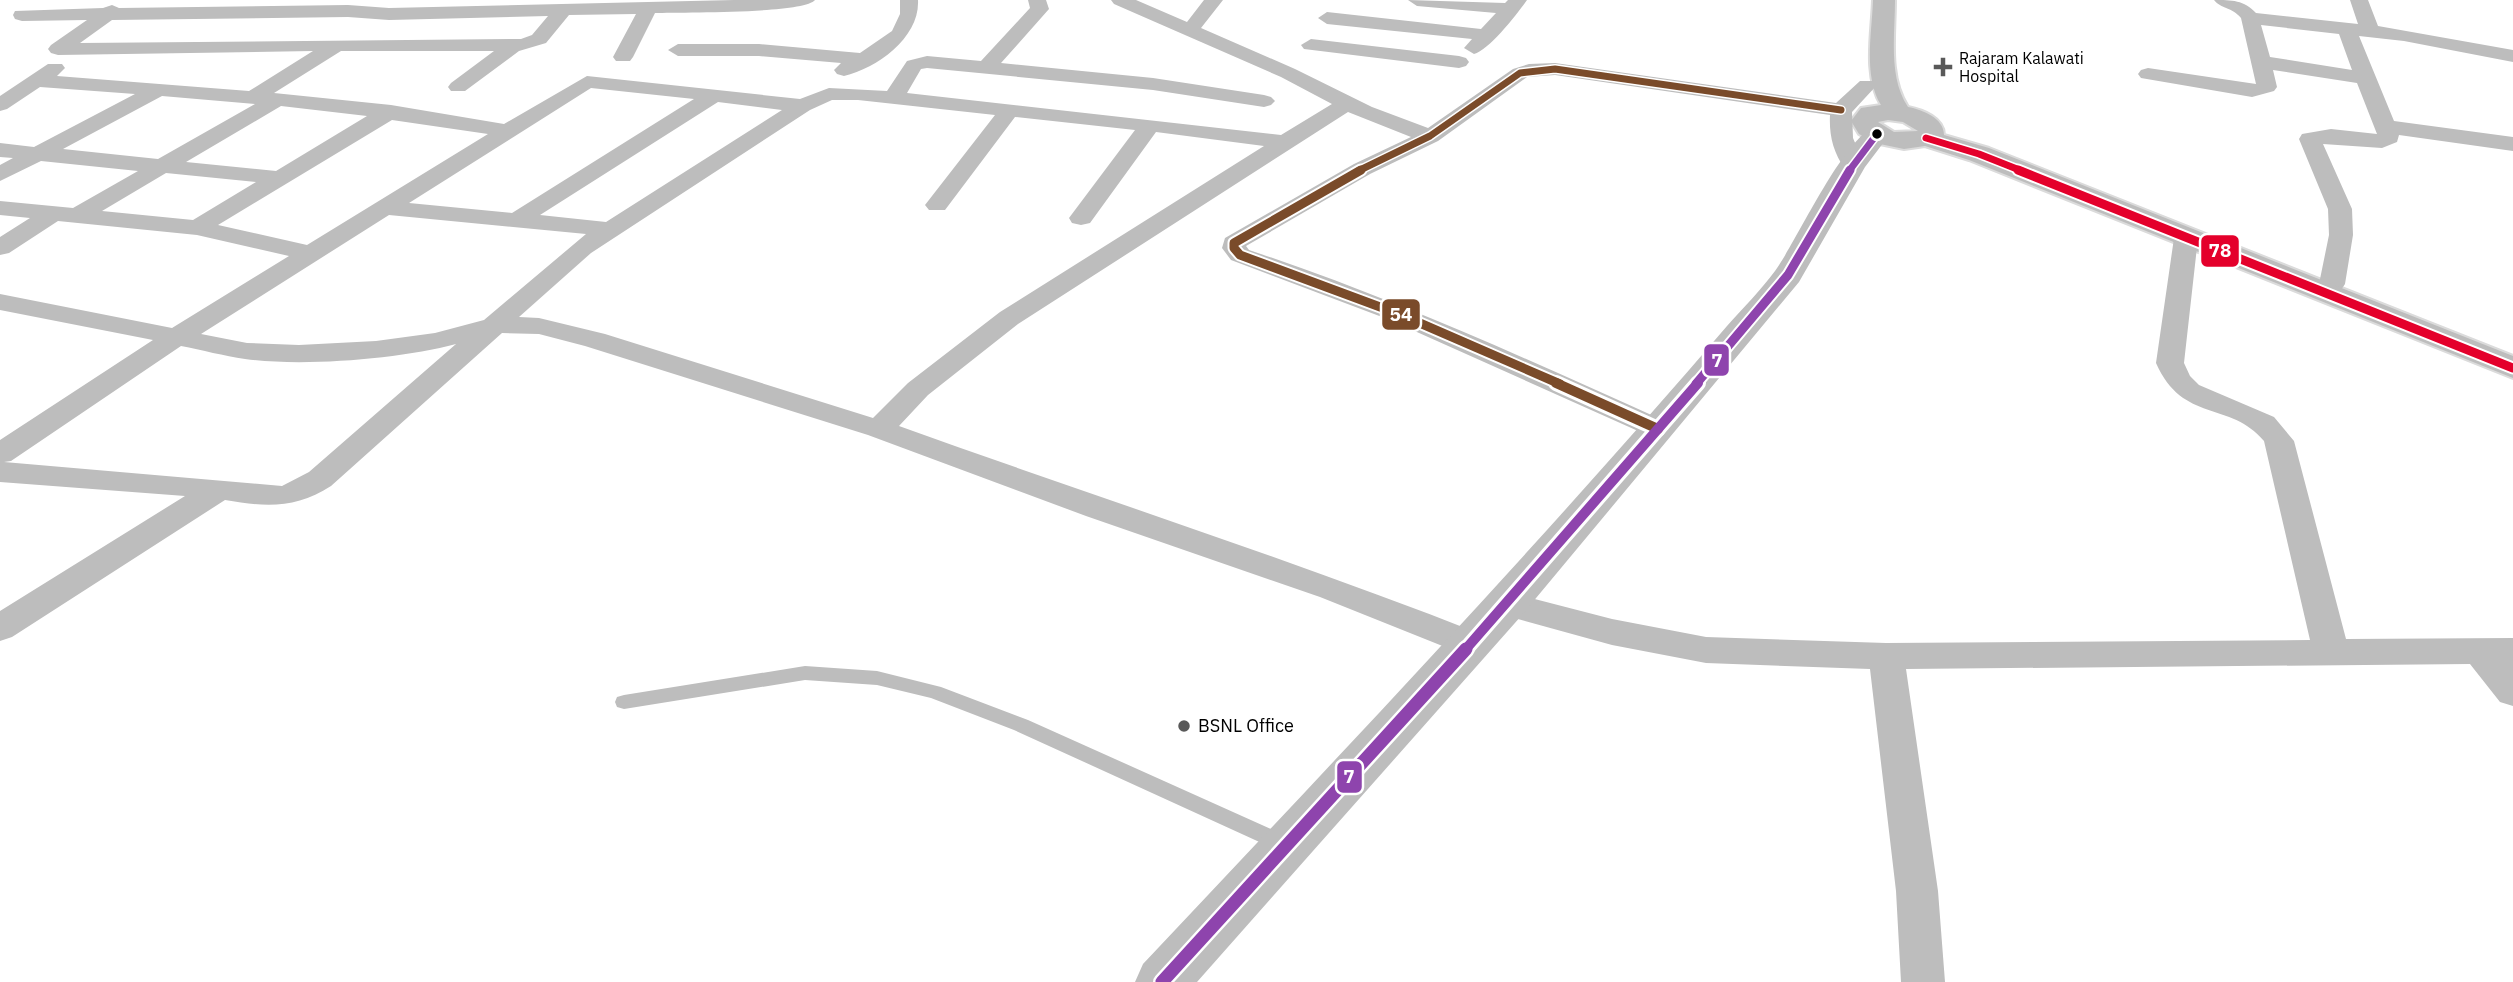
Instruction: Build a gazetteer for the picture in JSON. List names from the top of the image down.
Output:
{
  "places": {
    "health": ["Rajaram Kalawati Hospital"],
    "other": ["BSNL Office"]
  },
  "lines": ["transit line 54", "transit line 7", "transit line 78"]
}
